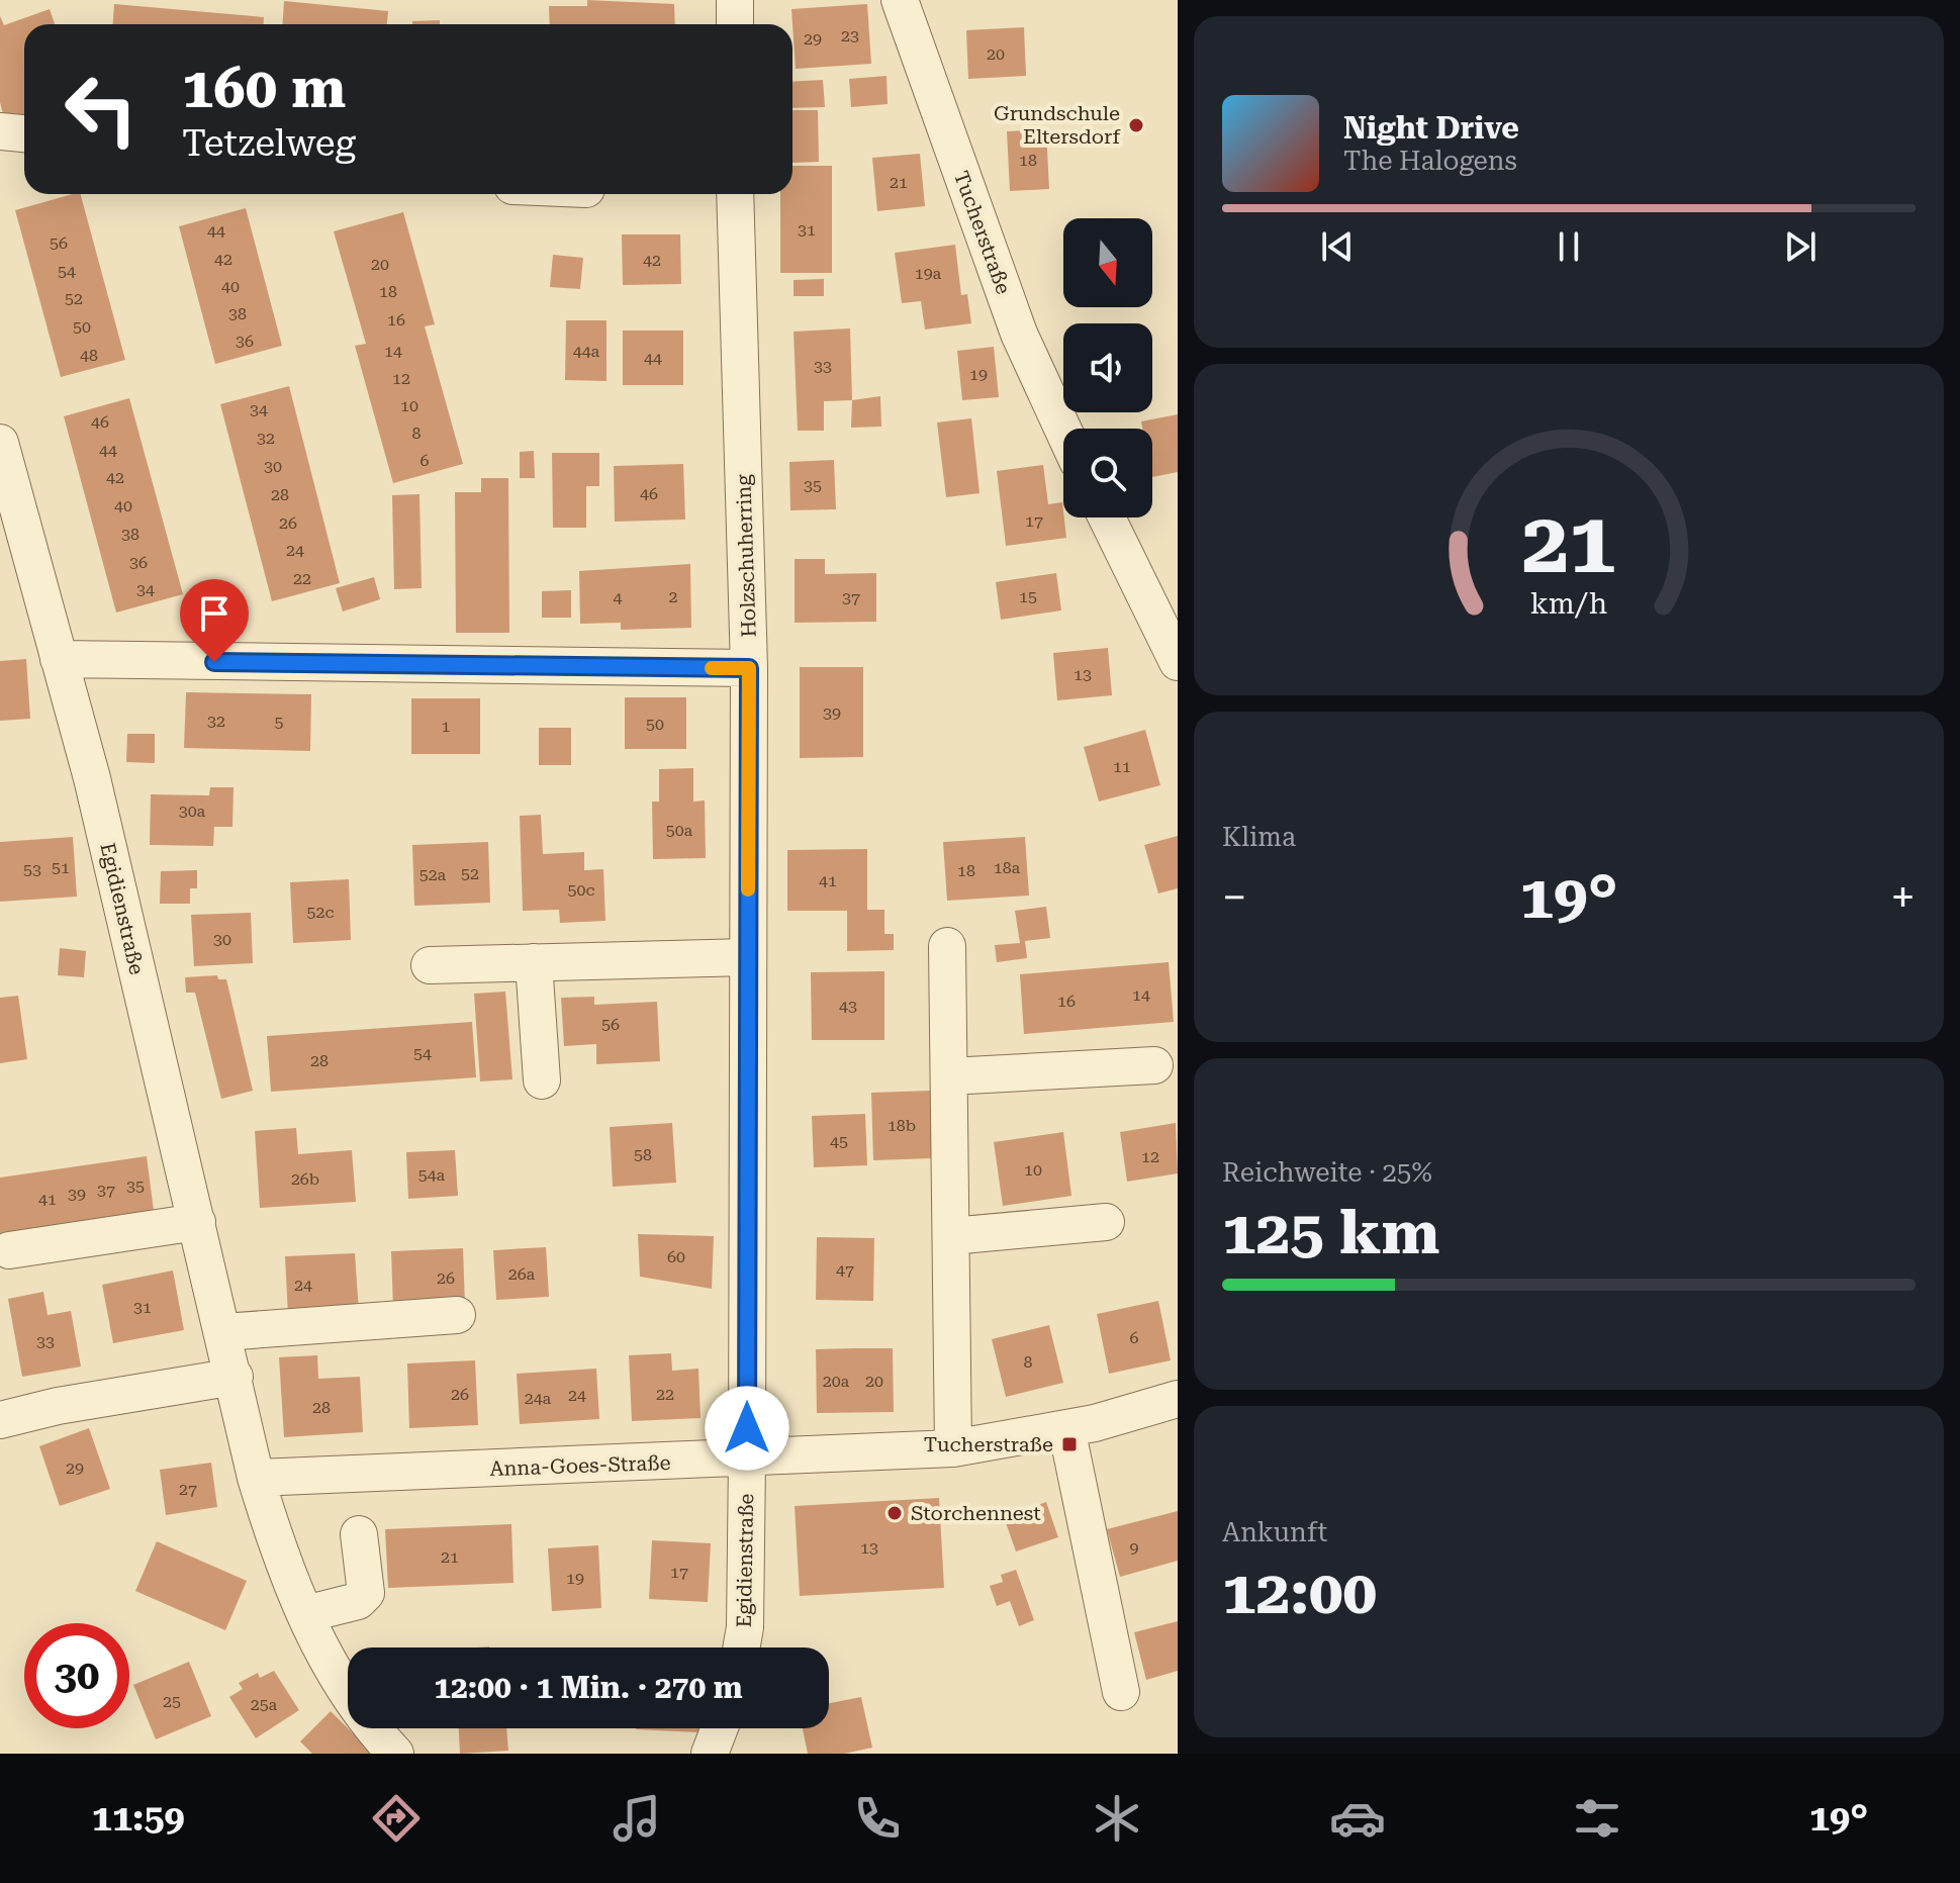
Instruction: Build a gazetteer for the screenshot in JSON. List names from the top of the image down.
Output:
{
  "streets": {
    "street": [
      "Tucherstraße",
      "Holzschuherring",
      "Egidienstraße",
      "Anna-Goes-Straße"
    ]
  },
  "crossings": [
    ["Holzschuherring", "Egidienstraße"],
    ["Holzschuherring", "Anna-Goes-Straße"],
    ["Egidienstraße", "Anna-Goes-Straße"]
  ],
  "places": {
    "other": ["Grundschule Eltersdorf", "Storchennest"],
    "transit": ["Tucherstraße"]
  },
  "house_numbers": [
    "23",
    "29",
    "20",
    "18",
    "21",
    "31",
    "44",
    "56",
    "42",
    "42",
    "20",
    "54",
    "19a",
    "40",
    "18",
    "52",
    "38",
    "16",
    "50",
    "36",
    "14",
    "44a",
    "48",
    "44",
    "33",
    "19",
    "12",
    "10",
    "34",
    "46",
    "8",
    "32",
    "44",
    "6",
    "30",
    "42",
    "35",
    "46",
    "28",
    "40",
    "17",
    "26",
    "38",
    "24",
    "36",
    "22",
    "34",
    "2",
    "15",
    "4",
    "37",
    "13",
    "39",
    "32",
    "5",
    "50",
    "1",
    "11",
    "30a",
    "50a",
    "51",
    "18a",
    "53",
    "18",
    "52",
    "52a",
    "41",
    "50c",
    "52c",
    "30",
    "14",
    "16",
    "43",
    "56",
    "54",
    "28",
    "18b",
    "45",
    "58",
    "12",
    "10",
    "54a",
    "26b",
    "35",
    "37",
    "39",
    "41",
    "60",
    "47",
    "26a",
    "26",
    "24",
    "31",
    "6",
    "33",
    "8",
    "20a",
    "20",
    "26",
    "22",
    "24",
    "24a",
    "28",
    "29",
    "27",
    "13",
    "9",
    "21",
    "17",
    "19",
    "25",
    "25a"
  ],
  "north": "bottom",
  "page": {
    "turn": ["160 m", "Tetzelweg"],
    "song": ["Night Drive", "The Halogens"],
    "tile": [
      "Klima",
      ["Reichweite · 25%", "125 km"],
      ["Ankunft", "12:00"]
    ],
    "heat": ["−", "19°", "+"],
    "limit": "30",
    "trip": "12:00 · 1 Min. · 270 m",
    "tabs": ["11:59", "19°"],
    "gauge": ["21", "km/h"]
  }
}
